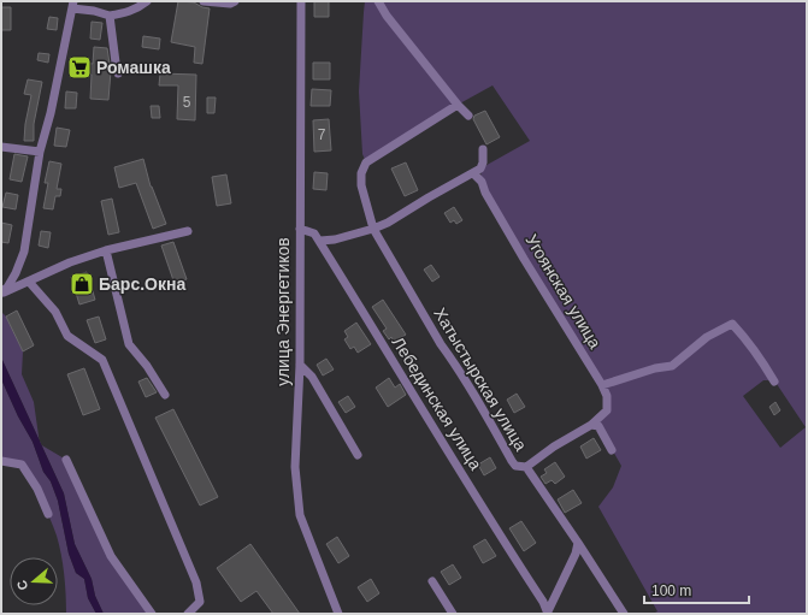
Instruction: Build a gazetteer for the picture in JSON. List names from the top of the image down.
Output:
{
  "streets": {
    "street": [
      "Угоянская улица",
      "улица Энергетиков",
      "Хатыстырская улица",
      "Лебединская улица"
    ]
  },
  "crossings": [
    ["улица Энергетиков", "Лебединская улица"]
  ],
  "places": {
    "supermarket": ["Ромашка"],
    "shop": ["Барс.Окна"]
  },
  "house_numbers": ["5", "7"],
  "scale_bar": "100 m",
  "north": "left"
}
